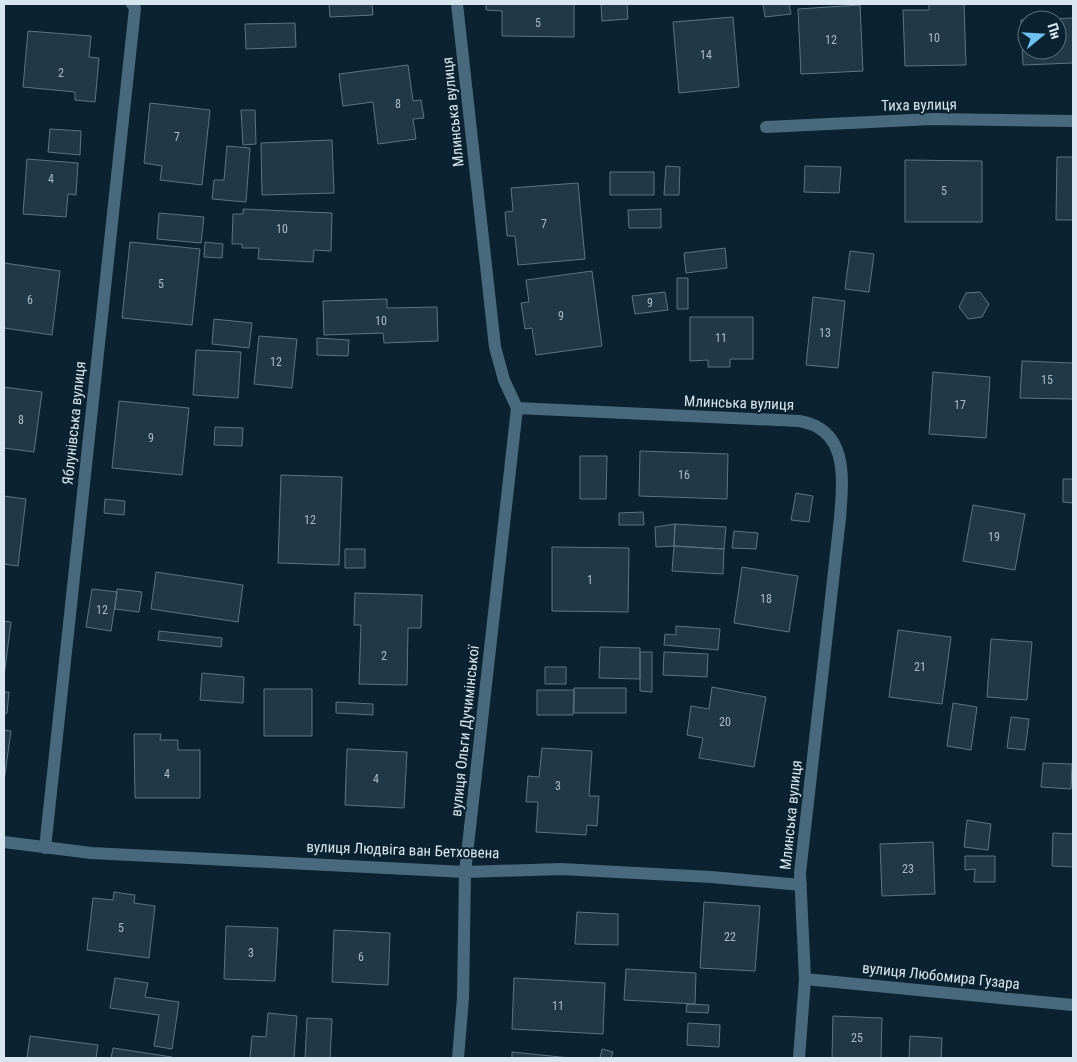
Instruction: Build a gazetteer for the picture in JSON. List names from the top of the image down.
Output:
{
  "streets": {
    "street": [
      "Тиха вулиця",
      "Млинська вулиця",
      "Яблунівська вулиця",
      "вулиця Ольги Дучимінської",
      "вулиця Людвіга ван Бетховена",
      "вулиця Любомира Гузара"
    ]
  },
  "crossings": [
    ["Млинська вулиця", "вулиця Ольги Дучимінської"],
    ["Млинська вулиця", "вулиця Людвіга ван Бетховена"],
    ["Млинська вулиця", "вулиця Любомира Гузара"],
    ["Яблунівська вулиця", "вулиця Людвіга ван Бетховена"],
    ["вулиця Ольги Дучимінської", "вулиця Людвіга ван Бетховена"]
  ],
  "house_numbers": [
    "5",
    "10",
    "12",
    "14",
    "2",
    "8",
    "7",
    "4",
    "5",
    "7",
    "10",
    "5",
    "6",
    "9",
    "9",
    "10",
    "13",
    "11",
    "12",
    "15",
    "17",
    "8",
    "9",
    "16",
    "12",
    "19",
    "1",
    "18",
    "12",
    "2",
    "21",
    "20",
    "4",
    "4",
    "3",
    "23",
    "5",
    "22",
    "3",
    "6",
    "11",
    "25"
  ],
  "north": "right"
}
